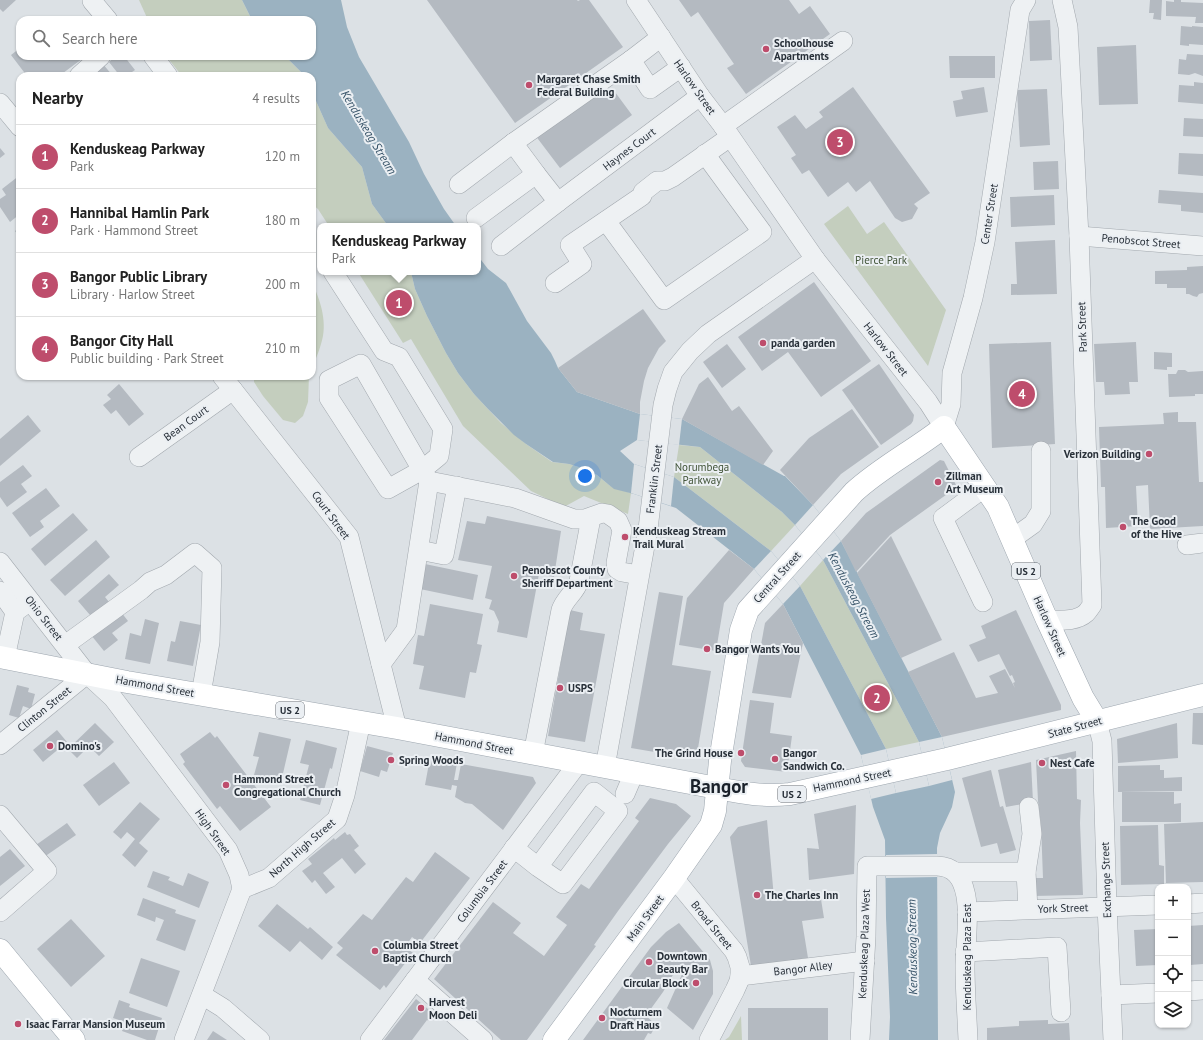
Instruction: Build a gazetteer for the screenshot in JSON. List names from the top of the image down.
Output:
{
  "streets": {
    "main road": [
      "Harlow Street",
      "US 2",
      "Central Street",
      "Hammond Street",
      "State Street",
      "Main Street"
    ],
    "street": [
      "Haynes Court",
      "Center Street",
      "Penobscot Street",
      "Park Street",
      "Bean Court",
      "Franklin Street",
      "Court Street",
      "Ohio Street",
      "Clinton Street",
      "High Street",
      "North High Street",
      "Exchange Street",
      "Columbia Street",
      "York Street",
      "Broad Street",
      "Kenduskeag Plaza West",
      "Kenduskeag Plaza East",
      "Bangor Alley"
    ]
  },
  "crossings": [
    ["Harlow Street", "Haynes Court"],
    ["Harlow Street", "Center Street"],
    ["Harlow Street", "Park Street"],
    ["Harlow Street", "Franklin Street"],
    ["Harlow Street", "Central Street"],
    ["Harlow Street", "State Street"],
    ["Harlow Street", "Exchange Street"],
    ["Center Street", "Central Street"],
    ["Penobscot Street", "Park Street"],
    ["Bean Court", "Court Street"],
    ["Franklin Street", "Hammond Street"],
    ["Court Street", "Hammond Street"],
    ["Central Street", "Hammond Street"],
    ["Central Street", "Main Street"],
    ["Ohio Street", "Hammond Street"],
    ["Ohio Street", "Clinton Street"],
    ["Ohio Street", "High Street"],
    ["Hammond Street", "Clinton Street"],
    ["Hammond Street", "State Street"],
    ["Hammond Street", "High Street"],
    ["Hammond Street", "North High Street"],
    ["Hammond Street", "Columbia Street"],
    ["Hammond Street", "Main Street"],
    ["Clinton Street", "High Street"],
    ["State Street", "Exchange Street"],
    ["High Street", "North High Street"],
    ["Exchange Street", "York Street"],
    ["York Street", "Kenduskeag Plaza East"],
    ["Main Street", "Broad Street"],
    ["Broad Street", "Bangor Alley"],
    ["Kenduskeag Plaza West", "Kenduskeag Plaza East"],
    ["Kenduskeag Plaza West", "Bangor Alley"]
  ],
  "districts": ["Bangor"],
  "water": ["Kenduskeag Stream"],
  "parks": ["Pierce Park", "Norumbega Parkway"],
  "places": [
    "Schoolhouse Apartments",
    "Margaret Chase Smith Federal Building",
    "panda garden",
    "Verizon Building",
    "Zillman Art Museum",
    "The Good of the Hive",
    "Kenduskeag Stream Trail Mural",
    "Penobscot County Sheriff Department",
    "Bangor Wants You",
    "USPS",
    "Domino's",
    "The Grind House",
    "Bangor Sandwich Co.",
    "Spring Woods",
    "Nest Cafe",
    "Hammond Street Congregational Church",
    "The Charles Inn",
    "Columbia Street Baptist Church",
    "Downtown Beauty Bar",
    "Circular Block",
    "Harvest Moon Deli",
    "Nocturnem Draft Haus",
    "Isaac Farrar Mansion Museum"
  ],
  "page": {
    "search": "Search here",
    "heading": ["Nearby", "4 results"],
    "list": [
      {
        "mark": "1",
        "name": "Kenduskeag Parkway",
        "note": "Park",
        "value": "120 m"
      },
      {
        "mark": "2",
        "name": "Hannibal Hamlin Park",
        "note": "Park · Hammond Street",
        "value": "180 m"
      },
      {
        "mark": "3",
        "name": "Bangor Public Library",
        "note": "Library · Harlow Street",
        "value": "200 m"
      },
      {
        "mark": "4",
        "name": "Bangor City Hall",
        "note": "Public building · Park Street",
        "value": "210 m"
      }
    ],
    "pins": [
      "3",
      "1",
      "4",
      "2"
    ],
    "popup": ["Kenduskeag Parkway", "Park"],
    "map_buttons": ["+", "−"]
  }
}
